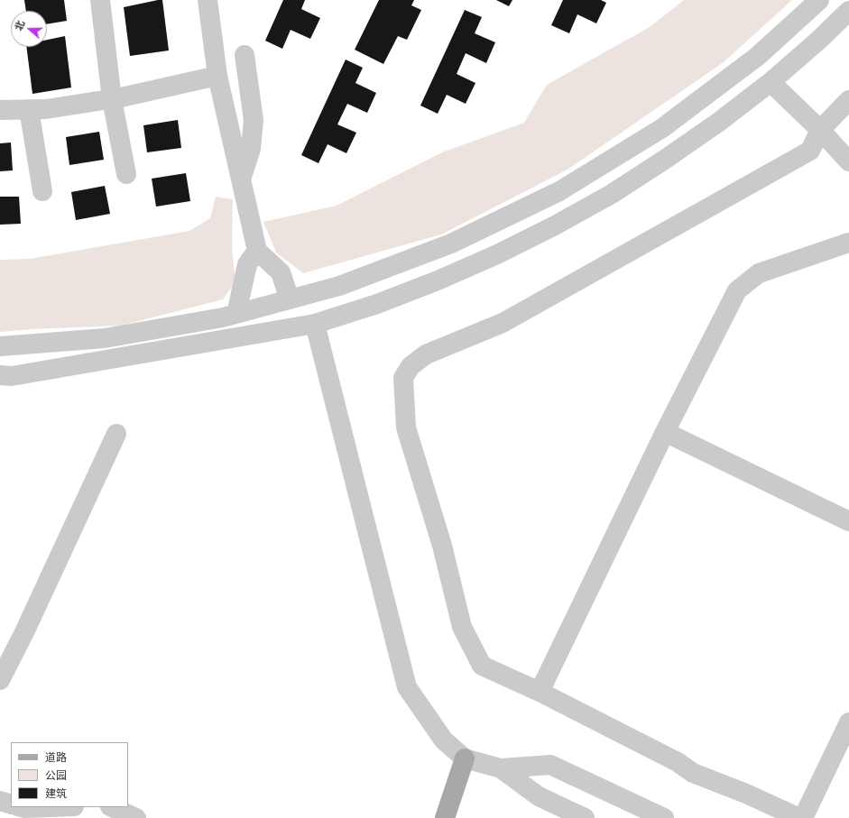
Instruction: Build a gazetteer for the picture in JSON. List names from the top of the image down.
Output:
{
  "legend": ["道路", "公园", "建筑"],
  "north": "left"
}
